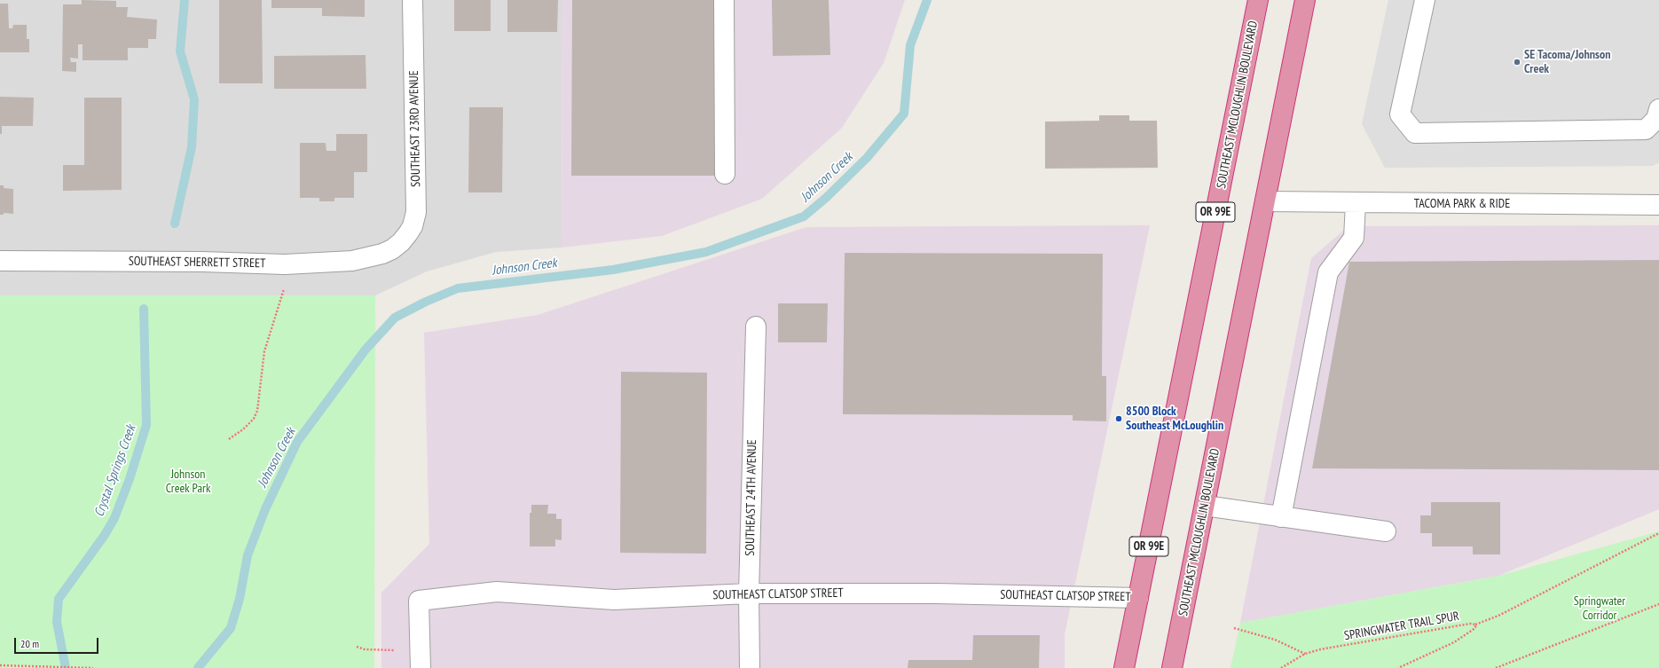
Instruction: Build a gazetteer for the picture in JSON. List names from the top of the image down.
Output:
{
  "streets": {
    "highway": ["SOUTHEAST MCLOUGHLIN BOULEVARD", "OR 99E"],
    "street": [
      "SOUTHEAST 23RD AVENUE",
      "TACOMA PARK & RIDE",
      "SOUTHEAST SHERRETT STREET",
      "SOUTHEAST 24TH AVENUE",
      "SOUTHEAST CLATSOP STREET"
    ],
    "path": ["SPRINGWATER TRAIL SPUR"]
  },
  "crossings": [
    ["SOUTHEAST MCLOUGHLIN BOULEVARD", "TACOMA PARK & RIDE"],
    ["SOUTHEAST MCLOUGHLIN BOULEVARD", "SOUTHEAST CLATSOP STREET"],
    ["SOUTHEAST 23RD AVENUE", "SOUTHEAST SHERRETT STREET"],
    ["SOUTHEAST 24TH AVENUE", "SOUTHEAST CLATSOP STREET"]
  ],
  "water": ["Johnson Creek", "Crystal Springs Creek"],
  "parks": ["Johnson Creek Park", "Springwater Corridor"],
  "places": ["SE Tacoma/Johnson Creek", "8500 Block Southeast McLoughlin"],
  "scale_bar": "20 m"
}
